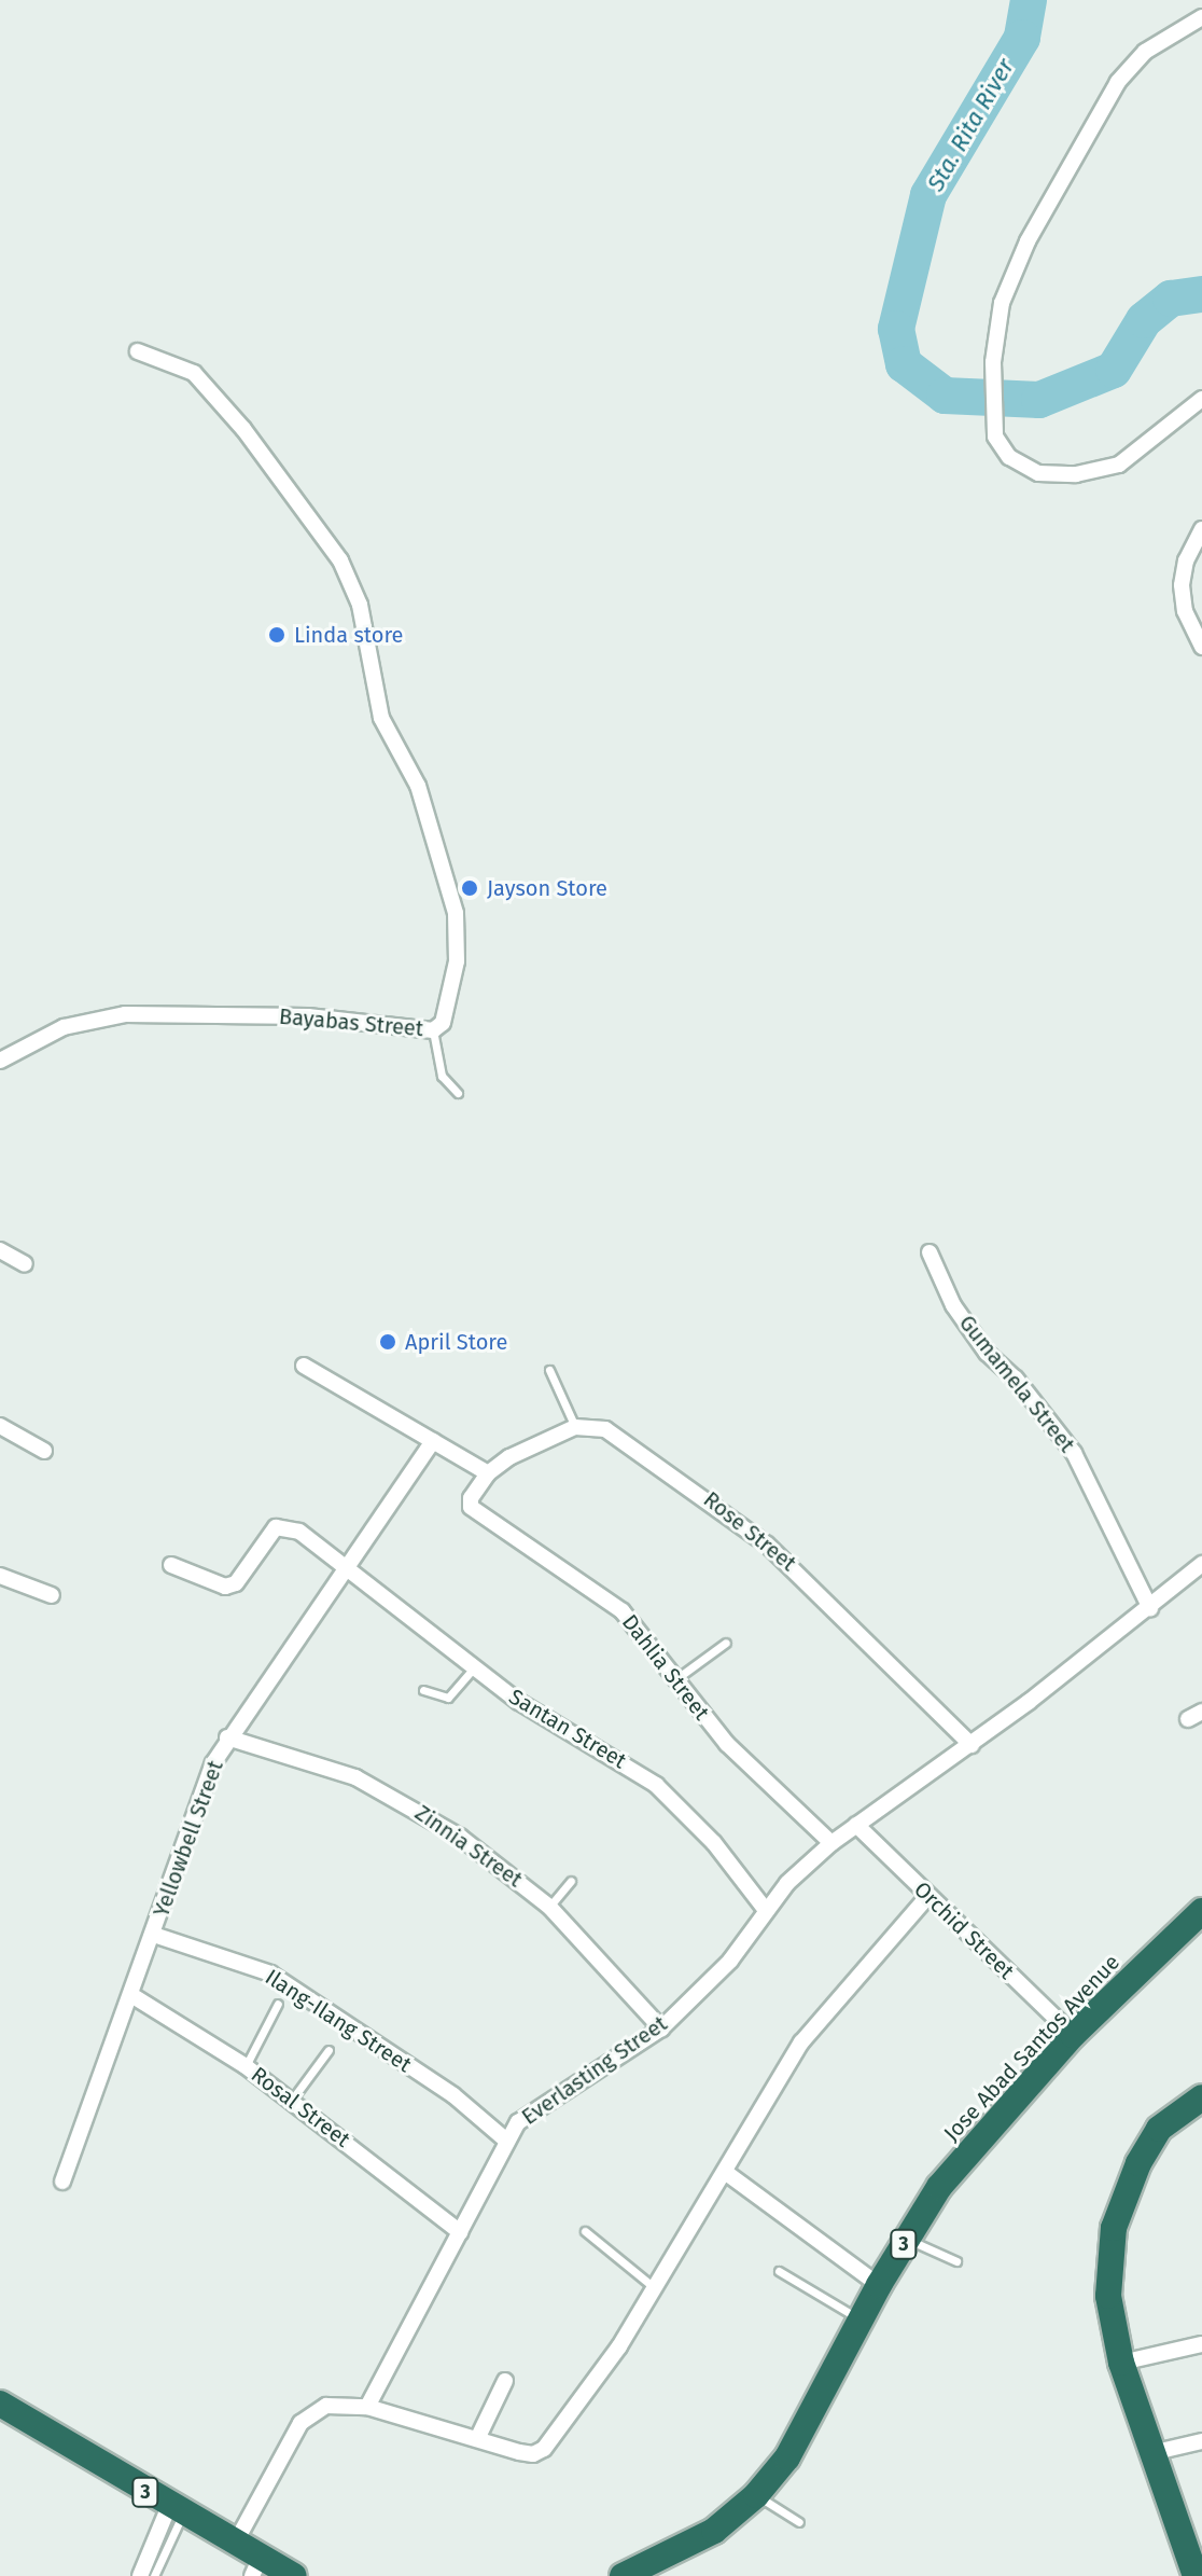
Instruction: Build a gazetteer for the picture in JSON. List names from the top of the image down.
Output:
{
  "streets": {
    "highway": ["Jose Abad Santos Avenue", "3"],
    "street": [
      "Bayabas Street",
      "Gumamela Street",
      "Rose Street",
      "Dahlia Street",
      "Santan Street",
      "Yellowbell Street",
      "Zinnia Street",
      "Orchid Street",
      "Ilang-Ilang Street",
      "Everlasting Street",
      "Rosal Street"
    ]
  },
  "crossings": [
    ["Gumamela Street", "Everlasting Street"],
    ["Rose Street", "Everlasting Street"],
    ["Dahlia Street", "Everlasting Street"],
    ["Santan Street", "Yellowbell Street"],
    ["Santan Street", "Everlasting Street"],
    ["Yellowbell Street", "Zinnia Street"],
    ["Yellowbell Street", "Ilang-Ilang Street"],
    ["Yellowbell Street", "Rosal Street"],
    ["Zinnia Street", "Everlasting Street"],
    ["Orchid Street", "Jose Abad Santos Avenue"],
    ["Orchid Street", "Everlasting Street"],
    ["Ilang-Ilang Street", "Everlasting Street"],
    ["Everlasting Street", "Rosal Street"]
  ],
  "water": ["Sta. Rita River"],
  "places": ["Linda store", "Jayson Store", "April Store"]
}
